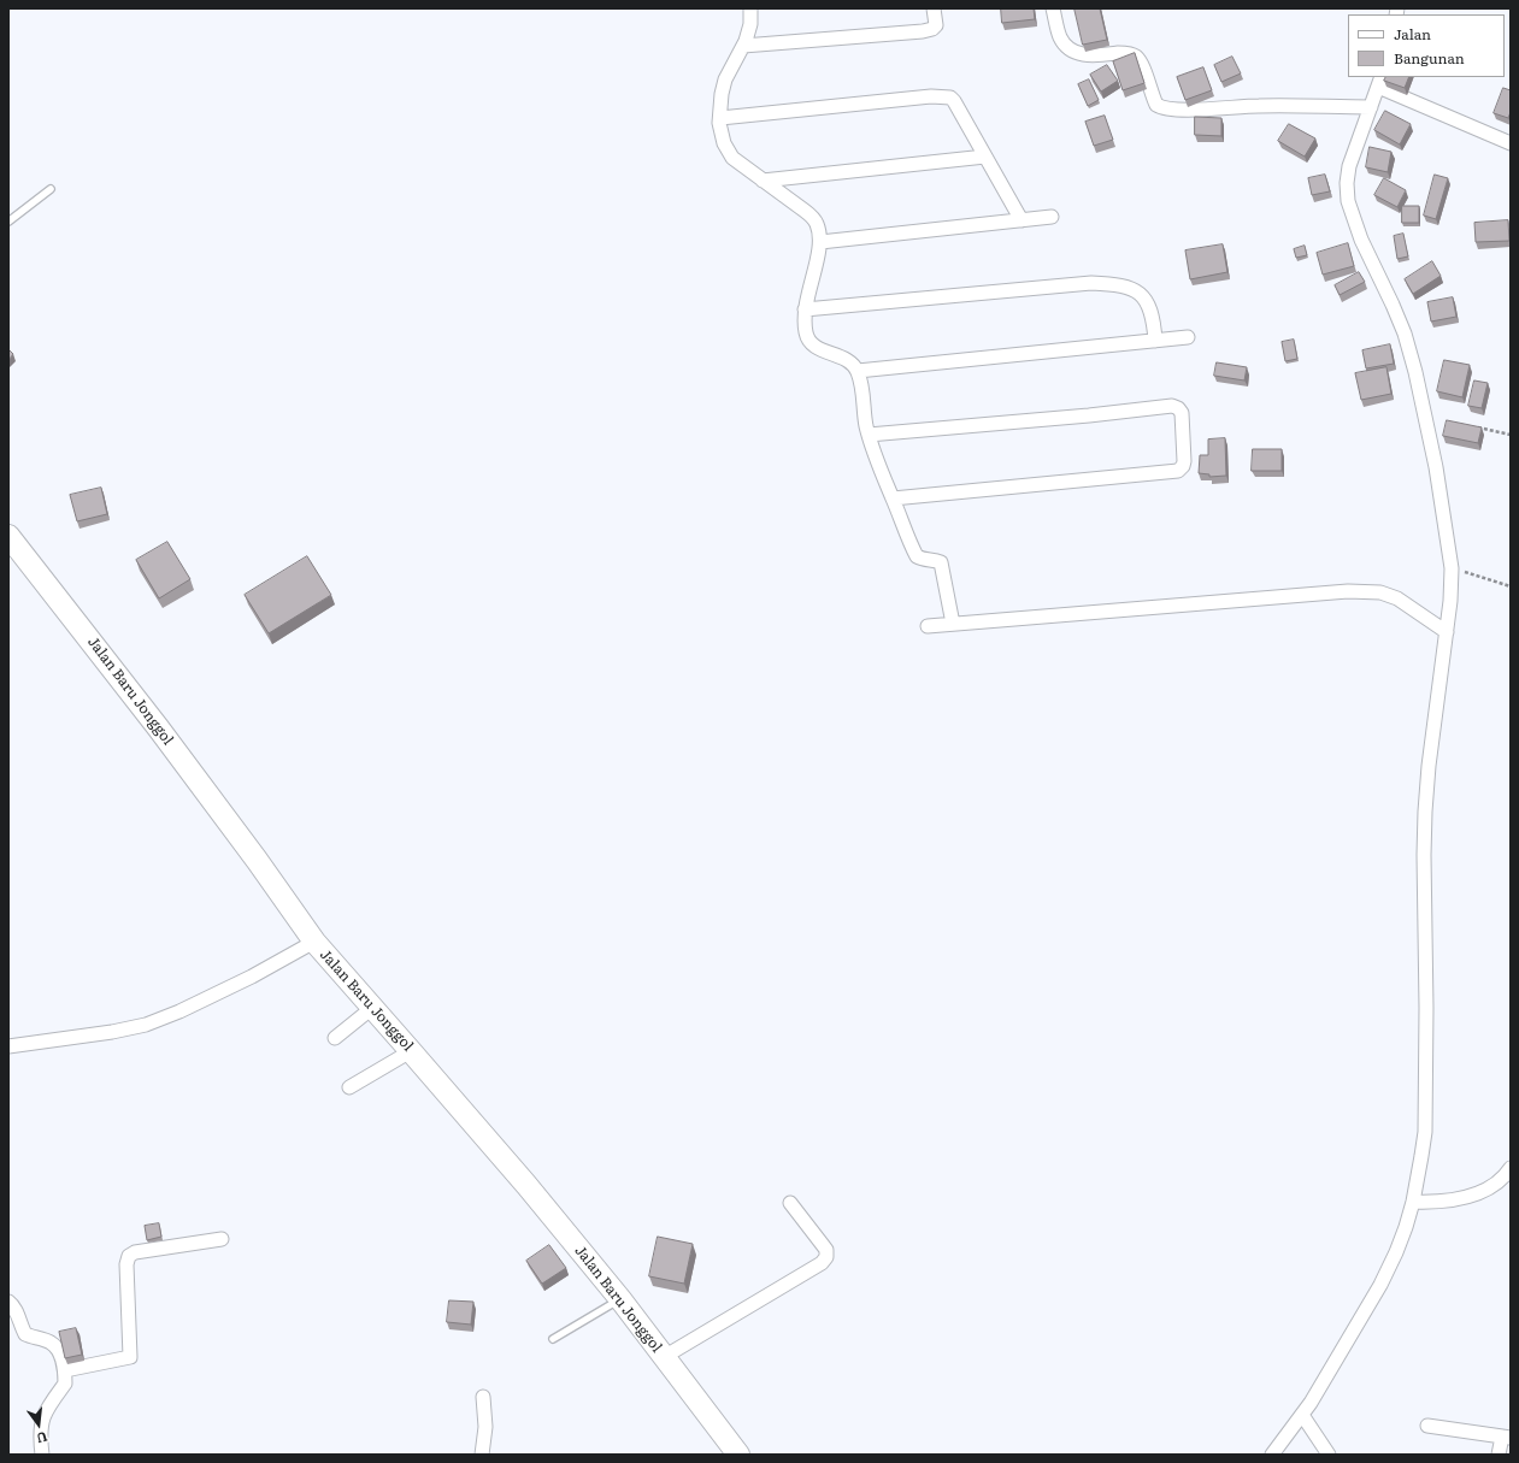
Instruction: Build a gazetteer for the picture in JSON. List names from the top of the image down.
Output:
{
  "streets": {
    "main road": ["Jalan Baru Jonggol"]
  },
  "legend": ["Jalan", "Bangunan"],
  "north": "bottom"
}
